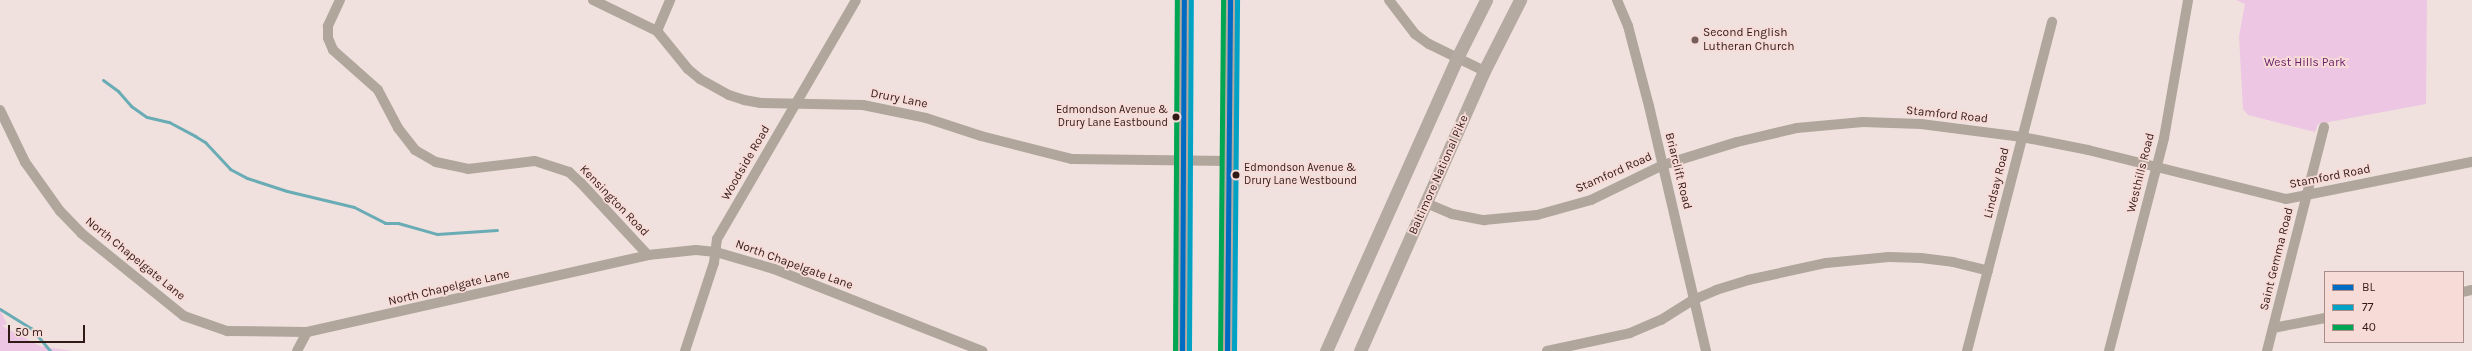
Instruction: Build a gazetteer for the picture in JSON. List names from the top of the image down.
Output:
{
  "streets": {
    "main road": ["Baltimore National Pike"],
    "street": [
      "Drury Lane",
      "Stamford Road",
      "Woodside Road",
      "Briarclift Road",
      "Westhills Road",
      "Lindsay Road",
      "Kensington Road",
      "North Chapelgate Lane",
      "Saint Gemma Road"
    ]
  },
  "crossings": [
    ["Drury Lane", "Woodside Road"],
    ["Stamford Road", "Briarclift Road"],
    ["Stamford Road", "Westhills Road"],
    ["Stamford Road", "Baltimore National Pike"],
    ["Stamford Road", "Lindsay Road"],
    ["Stamford Road", "Saint Gemma Road"],
    ["Woodside Road", "North Chapelgate Lane"],
    ["Kensington Road", "North Chapelgate Lane"]
  ],
  "parks": ["West Hills Park"],
  "places": ["Second English Lutheran Church", "Edmondson Avenue & Drury Lane Eastbound", "Edmondson Avenue & Drury Lane Westbound"],
  "lines": ["transit line BL", "transit line 77", "transit line 40"],
  "legend": ["BL", "77", "40"],
  "scale_bar": "50 m"
}
